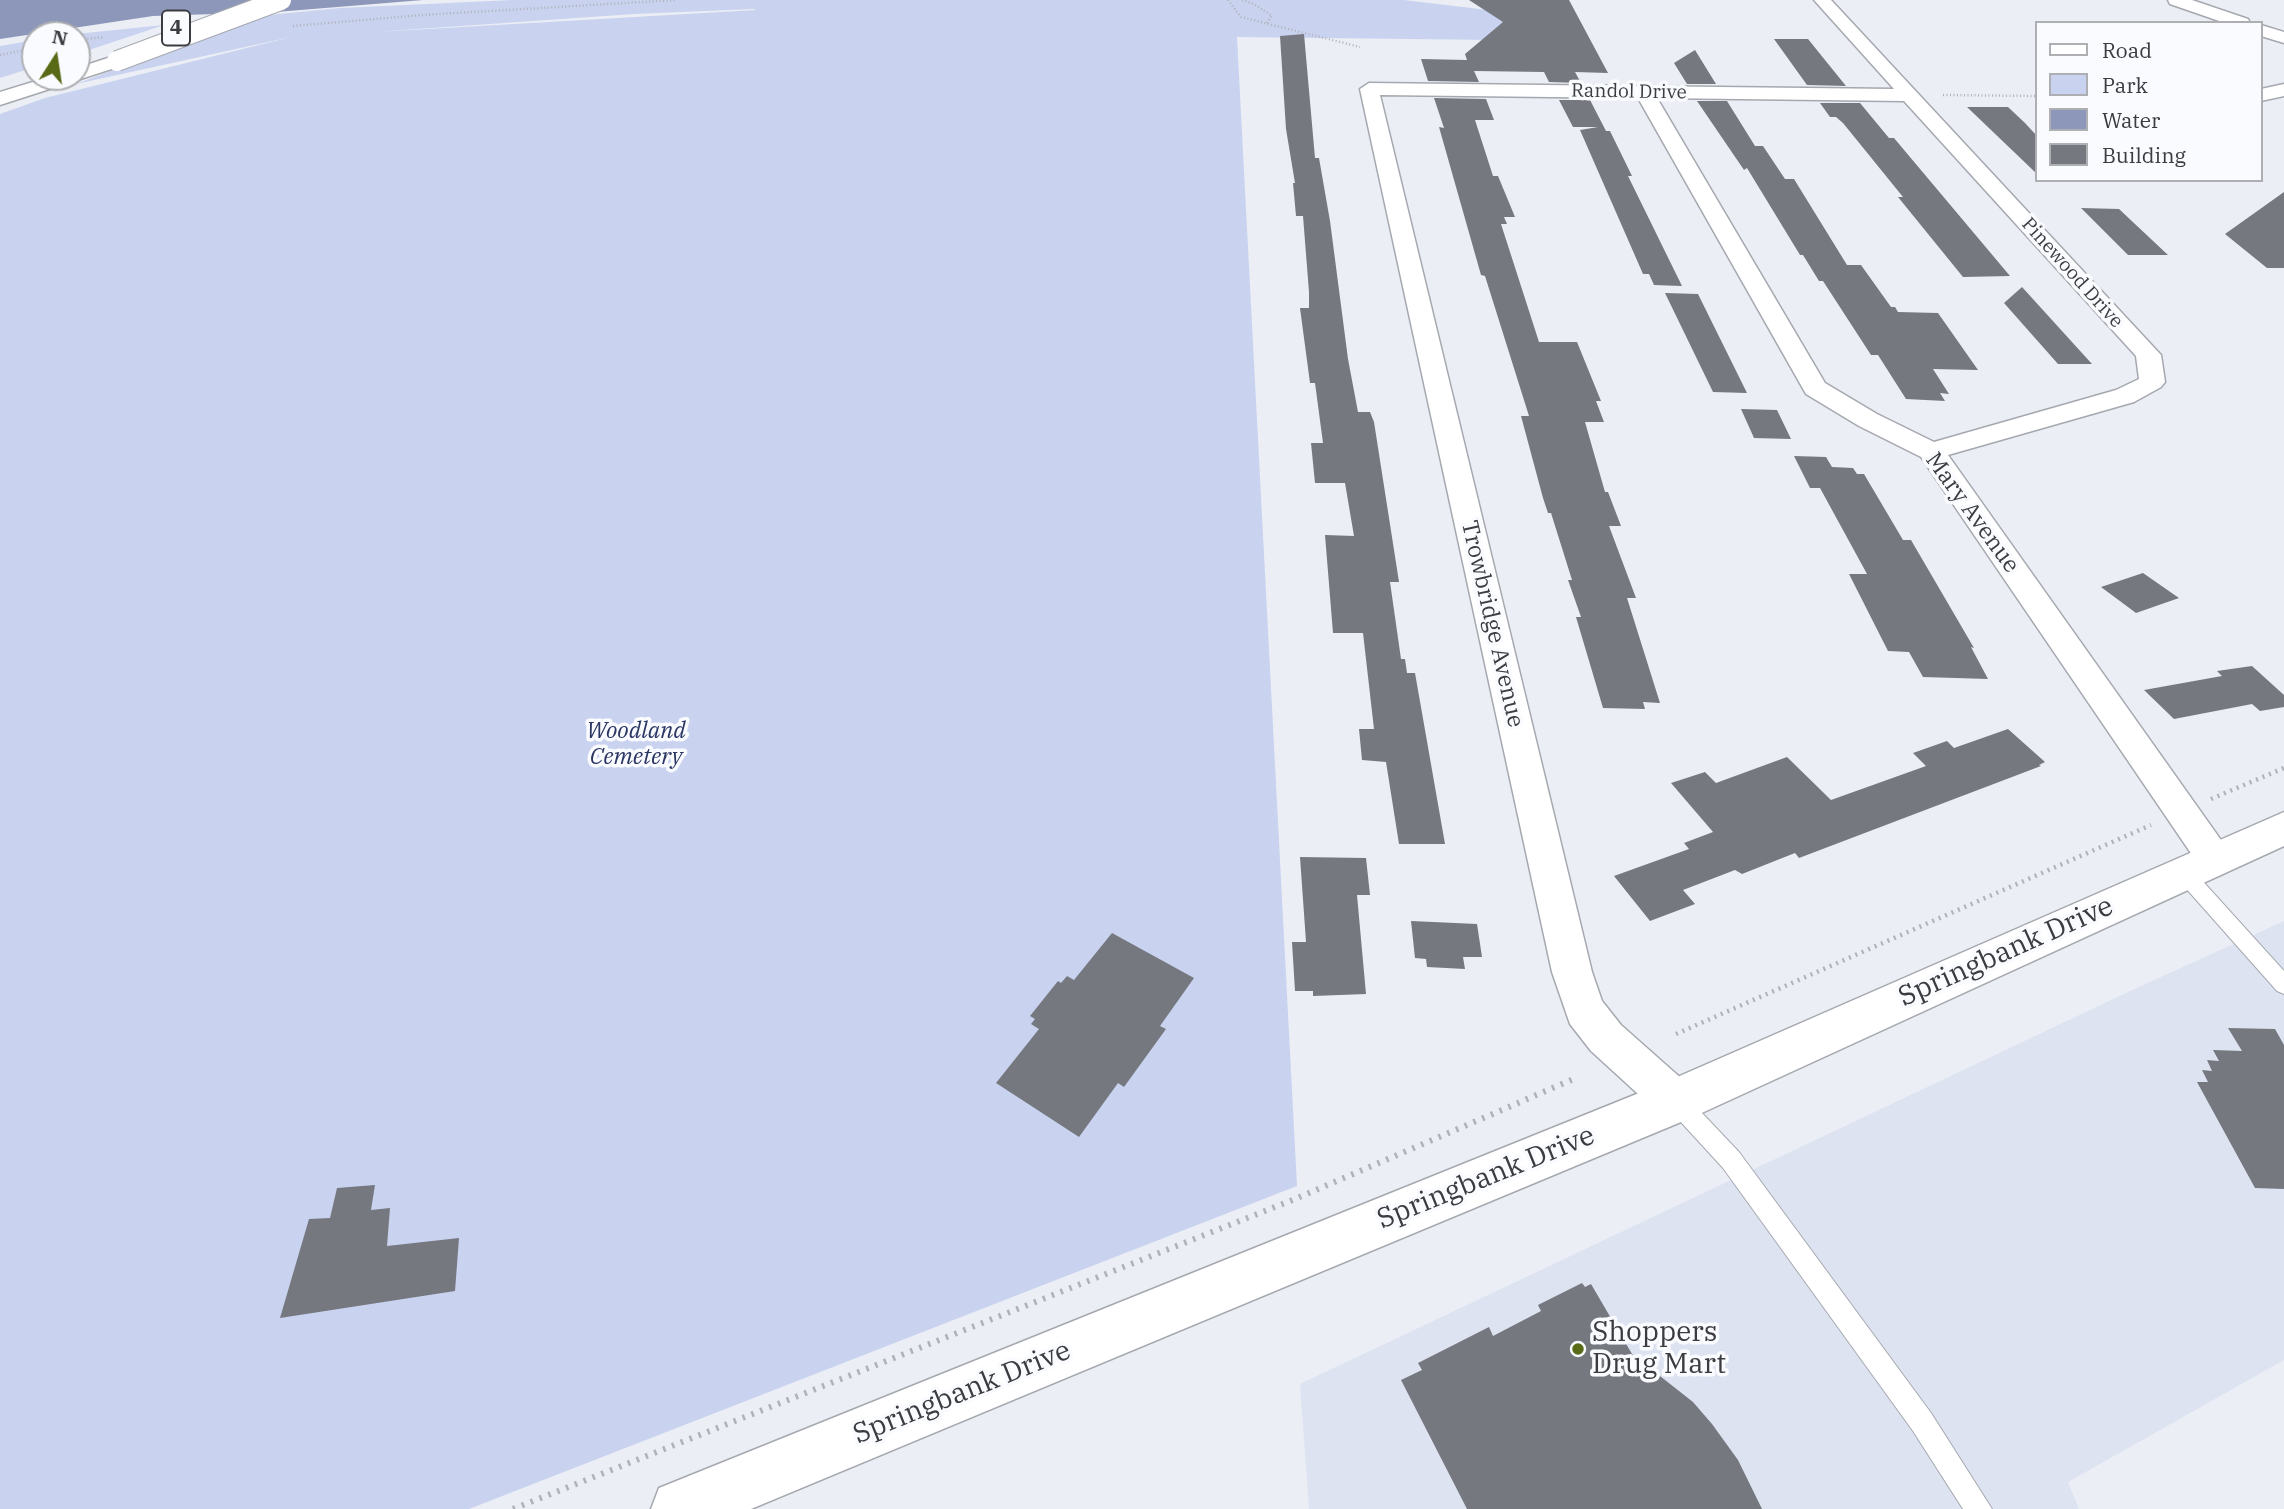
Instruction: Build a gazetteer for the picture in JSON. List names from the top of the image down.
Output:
{
  "streets": {
    "main road": ["4", "Springbank Drive"],
    "street": [
      "Randol Drive",
      "Pinewood Drive",
      "Mary Avenue",
      "Trowbridge Avenue"
    ]
  },
  "crossings": [
    ["Randol Drive", "Pinewood Drive"],
    ["Randol Drive", "Mary Avenue"],
    ["Randol Drive", "Trowbridge Avenue"],
    ["Pinewood Drive", "Mary Avenue"],
    ["Mary Avenue", "Springbank Drive"],
    ["Trowbridge Avenue", "Springbank Drive"]
  ],
  "parks": ["Woodland Cemetery"],
  "places": ["Shoppers Drug Mart"],
  "legend": [
    "Road",
    "Park",
    "Water",
    "Building"
  ],
  "north": "top"
}
